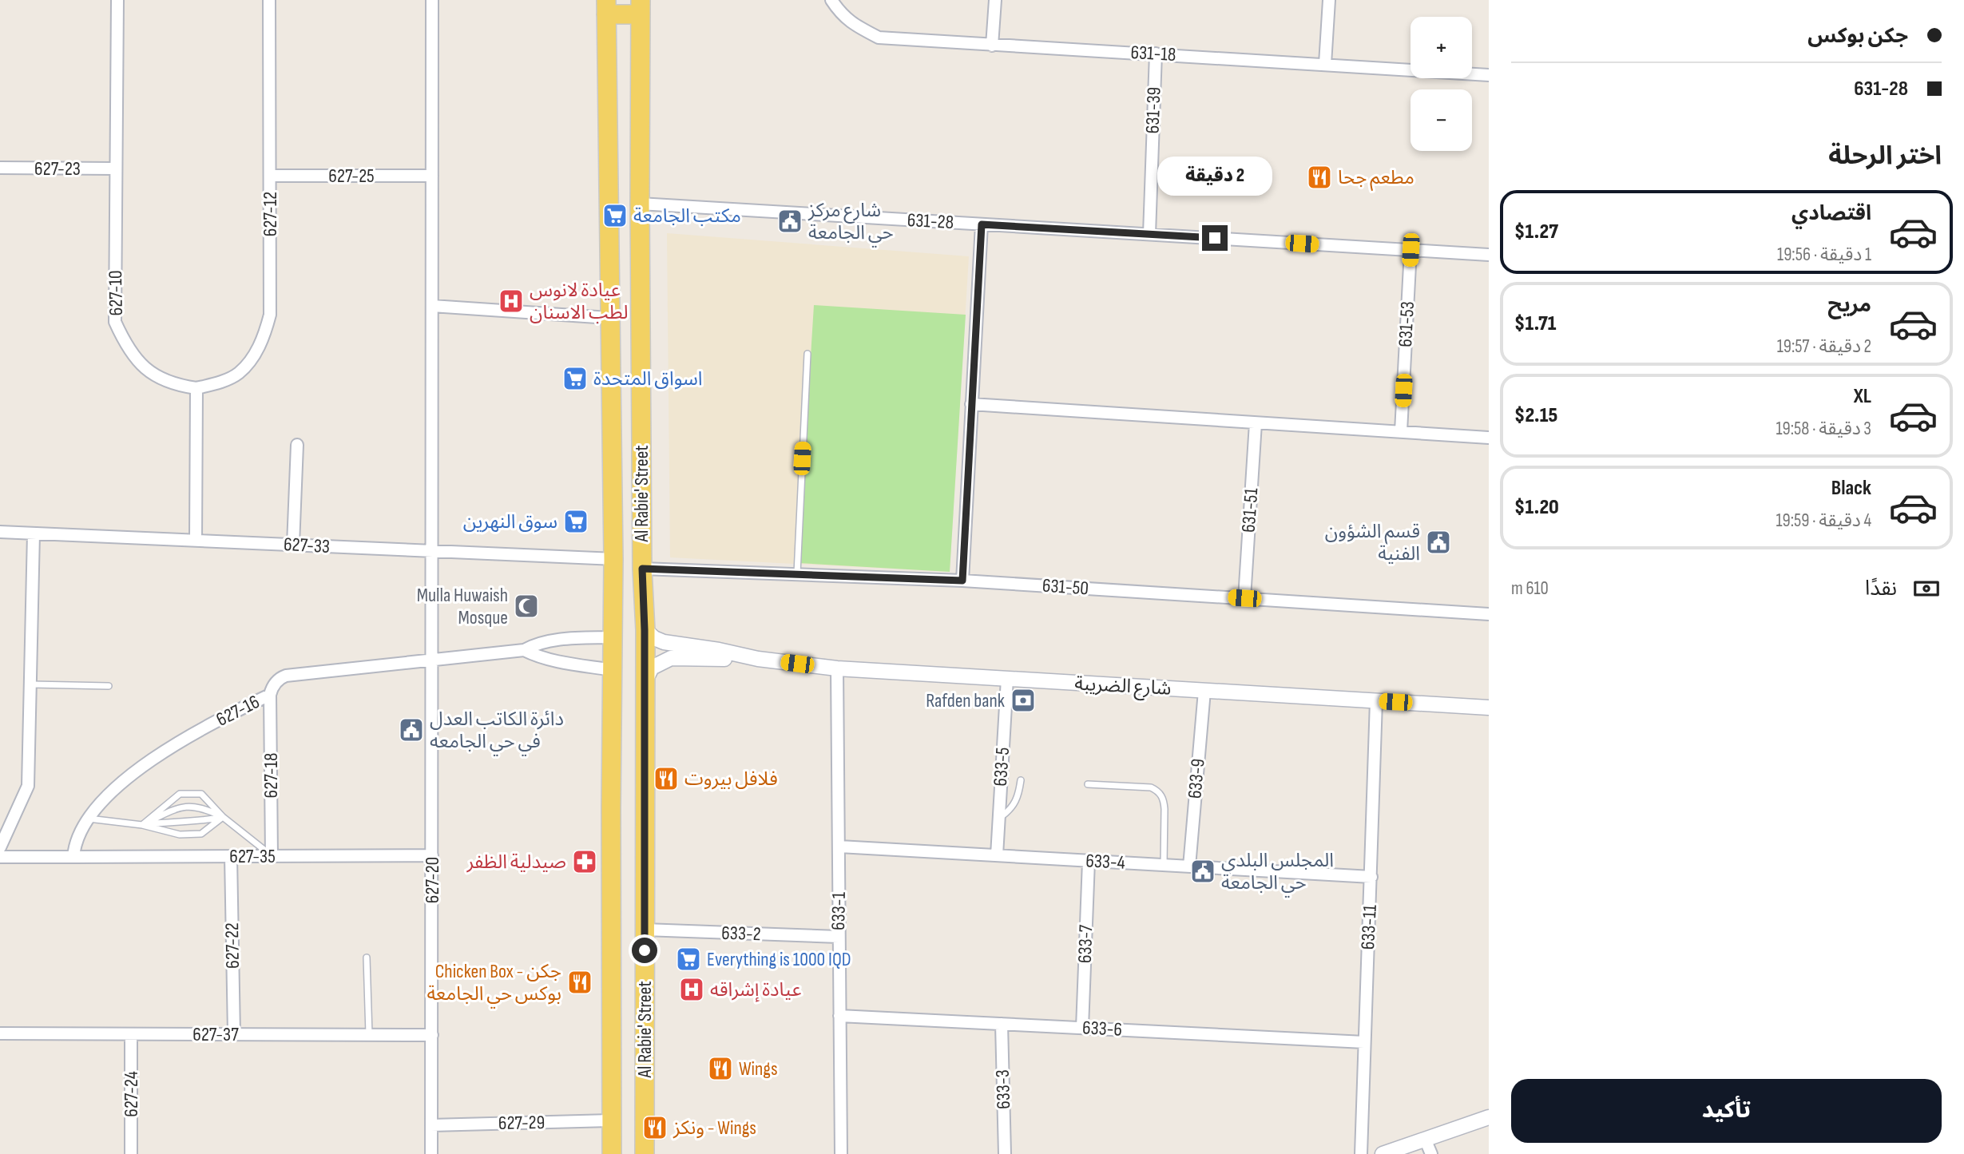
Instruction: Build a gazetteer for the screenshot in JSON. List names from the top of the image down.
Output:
{
  "streets": {
    "main road": ["Al Rabie' Street"],
    "street": [
      "631-18",
      "631-39",
      "627-23",
      "627-25",
      "627-12",
      "631-28",
      "627-10",
      "631-53",
      "631-51",
      "627-33",
      "631-50",
      "شارع الضريبة",
      "627-16",
      "633-5",
      "627-18",
      "633-9",
      "627-35",
      "633-4",
      "627-20",
      "633-1",
      "633-11",
      "633-2",
      "633-7",
      "627-22",
      "633-6",
      "627-37",
      "633-3",
      "627-24",
      "627-29"
    ]
  },
  "crossings": [
    ["631-18", "631-39"],
    ["631-39", "631-28"],
    ["627-23", "627-10"],
    ["627-25", "627-12"],
    ["627-25", "627-20"],
    ["627-12", "627-10"],
    ["631-28", "631-53"],
    ["631-28", "Al Rabie' Street"],
    ["Al Rabie' Street", "627-33"],
    ["Al Rabie' Street", "631-50"],
    ["Al Rabie' Street", "شارع الضريبة"],
    ["Al Rabie' Street", "627-16"],
    ["Al Rabie' Street", "633-2"],
    ["Al Rabie' Street", "627-29"],
    ["631-51", "631-50"],
    ["627-33", "627-20"],
    ["شارع الضريبة", "633-5"],
    ["شارع الضريبة", "633-9"],
    ["شارع الضريبة", "633-1"],
    ["شارع الضريبة", "633-11"],
    ["627-16", "627-18"],
    ["627-16", "627-35"],
    ["627-16", "627-20"],
    ["633-5", "633-4"],
    ["627-18", "627-35"],
    ["633-9", "633-4"],
    ["627-35", "627-20"],
    ["627-35", "627-22"],
    ["633-4", "633-1"],
    ["633-4", "633-11"],
    ["633-4", "633-7"],
    ["627-20", "627-37"],
    ["627-20", "627-29"],
    ["633-1", "633-2"],
    ["633-1", "633-6"],
    ["633-11", "633-6"],
    ["633-7", "633-6"],
    ["627-22", "627-37"],
    ["633-6", "633-3"],
    ["627-37", "627-24"]
  ],
  "places": {
    "restaurant": [
      "مطعم جحا",
      "فلافل بيروت",
      "Chicken Box - جكن بوكس حي الجامعة",
      "Wings",
      "ونكز - Wings"
    ],
    "supermarket": [
      "مكتب الجامعة",
      "اسواق المتحدة",
      "سوق النهرين",
      "Everything is 1000 IQD"
    ],
    "public building": [
      "شارع مركز حي الجامعة",
      "قسم الشؤون الفنية",
      "دائرة الكاتب العدل في حي الجامعه",
      "المجلس البلدي حي الجامعة"
    ],
    "hospital": ["عيادة لانوس لطب الاسنان", "عيادة إشراقه"],
    "mosque": ["Mulla Huwaish Mosque"],
    "bank": ["Rafden bank"],
    "pharmacy": ["صيدلية الظفر"]
  },
  "page": {
    "banner": ["جكن بوكس", "631-28"],
    "map_buttons": ["+", "−"],
    "heading": "اختر الرحلة",
    "bubble": "2 دقيقة",
    "list": [
      {
        "name": "اقتصادي",
        "note": "1 دقيقة · 19:56",
        "value": "$1.27"
      },
      {
        "name": "مريح",
        "note": "2 دقيقة · 19:57",
        "value": "$1.71"
      },
      {
        "name": "XL",
        "note": "3 دقيقة · 19:58",
        "value": "$2.15"
      },
      {
        "name": "Black",
        "note": "4 دقيقة · 19:59",
        "value": "$1.20"
      }
    ],
    "pay": ["نقدًا", "610 m"],
    "buttons": "تأكيد"
  }
}
